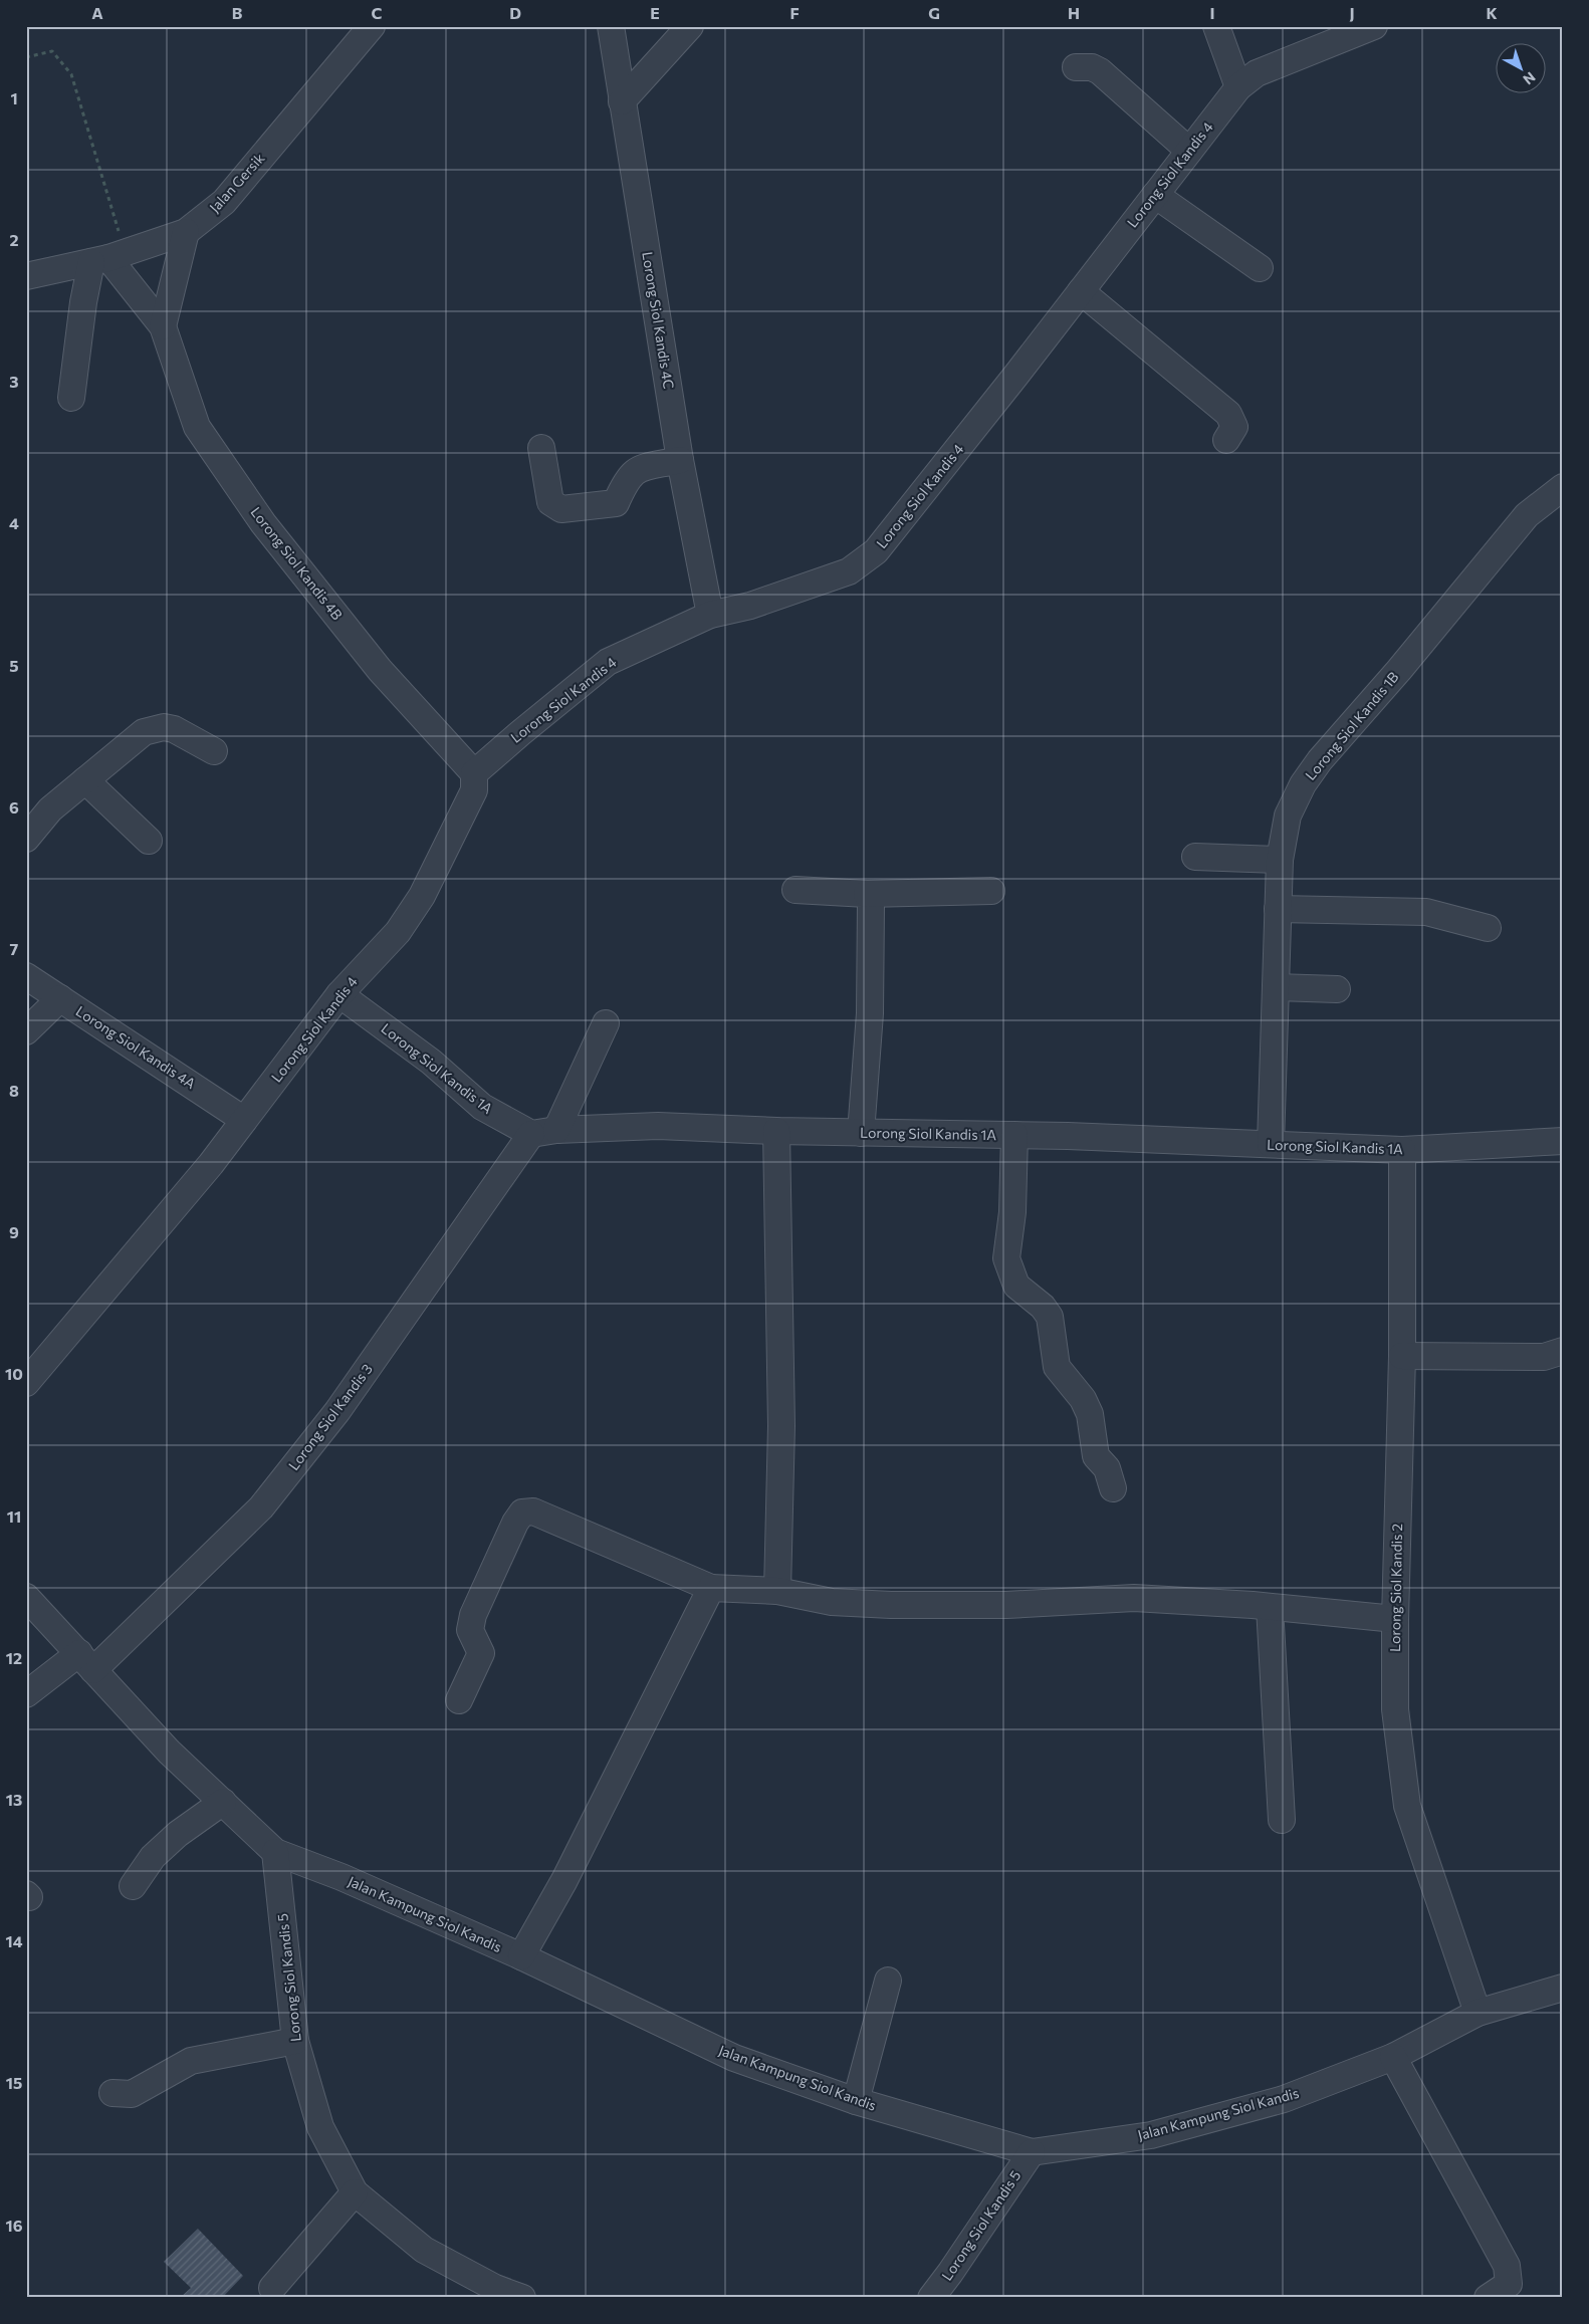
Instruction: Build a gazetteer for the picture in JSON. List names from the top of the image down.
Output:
{
  "streets": {
    "street": [
      "Lorong Siol Kandis 4",
      "Jalan Gersik",
      "Lorong Siol Kandis 4C",
      "Lorong Siol Kandis 4B",
      "Lorong Siol Kandis 1B",
      "Lorong Siol Kandis 4A",
      "Lorong Siol Kandis 1A",
      "Lorong Siol Kandis 3",
      "Lorong Siol Kandis 2",
      "Jalan Kampung Siol Kandis",
      "Lorong Siol Kandis 5"
    ]
  },
  "crossings": [
    ["Lorong Siol Kandis 4", "Lorong Siol Kandis 4C"],
    ["Lorong Siol Kandis 4", "Lorong Siol Kandis 4B"],
    ["Lorong Siol Kandis 4", "Lorong Siol Kandis 4A"],
    ["Lorong Siol Kandis 4", "Lorong Siol Kandis 1A"],
    ["Lorong Siol Kandis 1B", "Lorong Siol Kandis 1A"],
    ["Lorong Siol Kandis 1A", "Lorong Siol Kandis 3"],
    ["Lorong Siol Kandis 1A", "Lorong Siol Kandis 2"],
    ["Lorong Siol Kandis 3", "Jalan Kampung Siol Kandis"],
    ["Lorong Siol Kandis 2", "Jalan Kampung Siol Kandis"],
    ["Jalan Kampung Siol Kandis", "Lorong Siol Kandis 5"]
  ],
  "north": "bottom right",
  "grid": {
    "columns": [
      "A",
      "B",
      "C",
      "D",
      "E",
      "F",
      "G",
      "H",
      "I",
      "J",
      "K"
    ],
    "rows": [
      "1",
      "2",
      "3",
      "4",
      "5",
      "6",
      "7",
      "8",
      "9",
      "10",
      "11",
      "12",
      "13",
      "14",
      "15",
      "16"
    ]
  }
}
